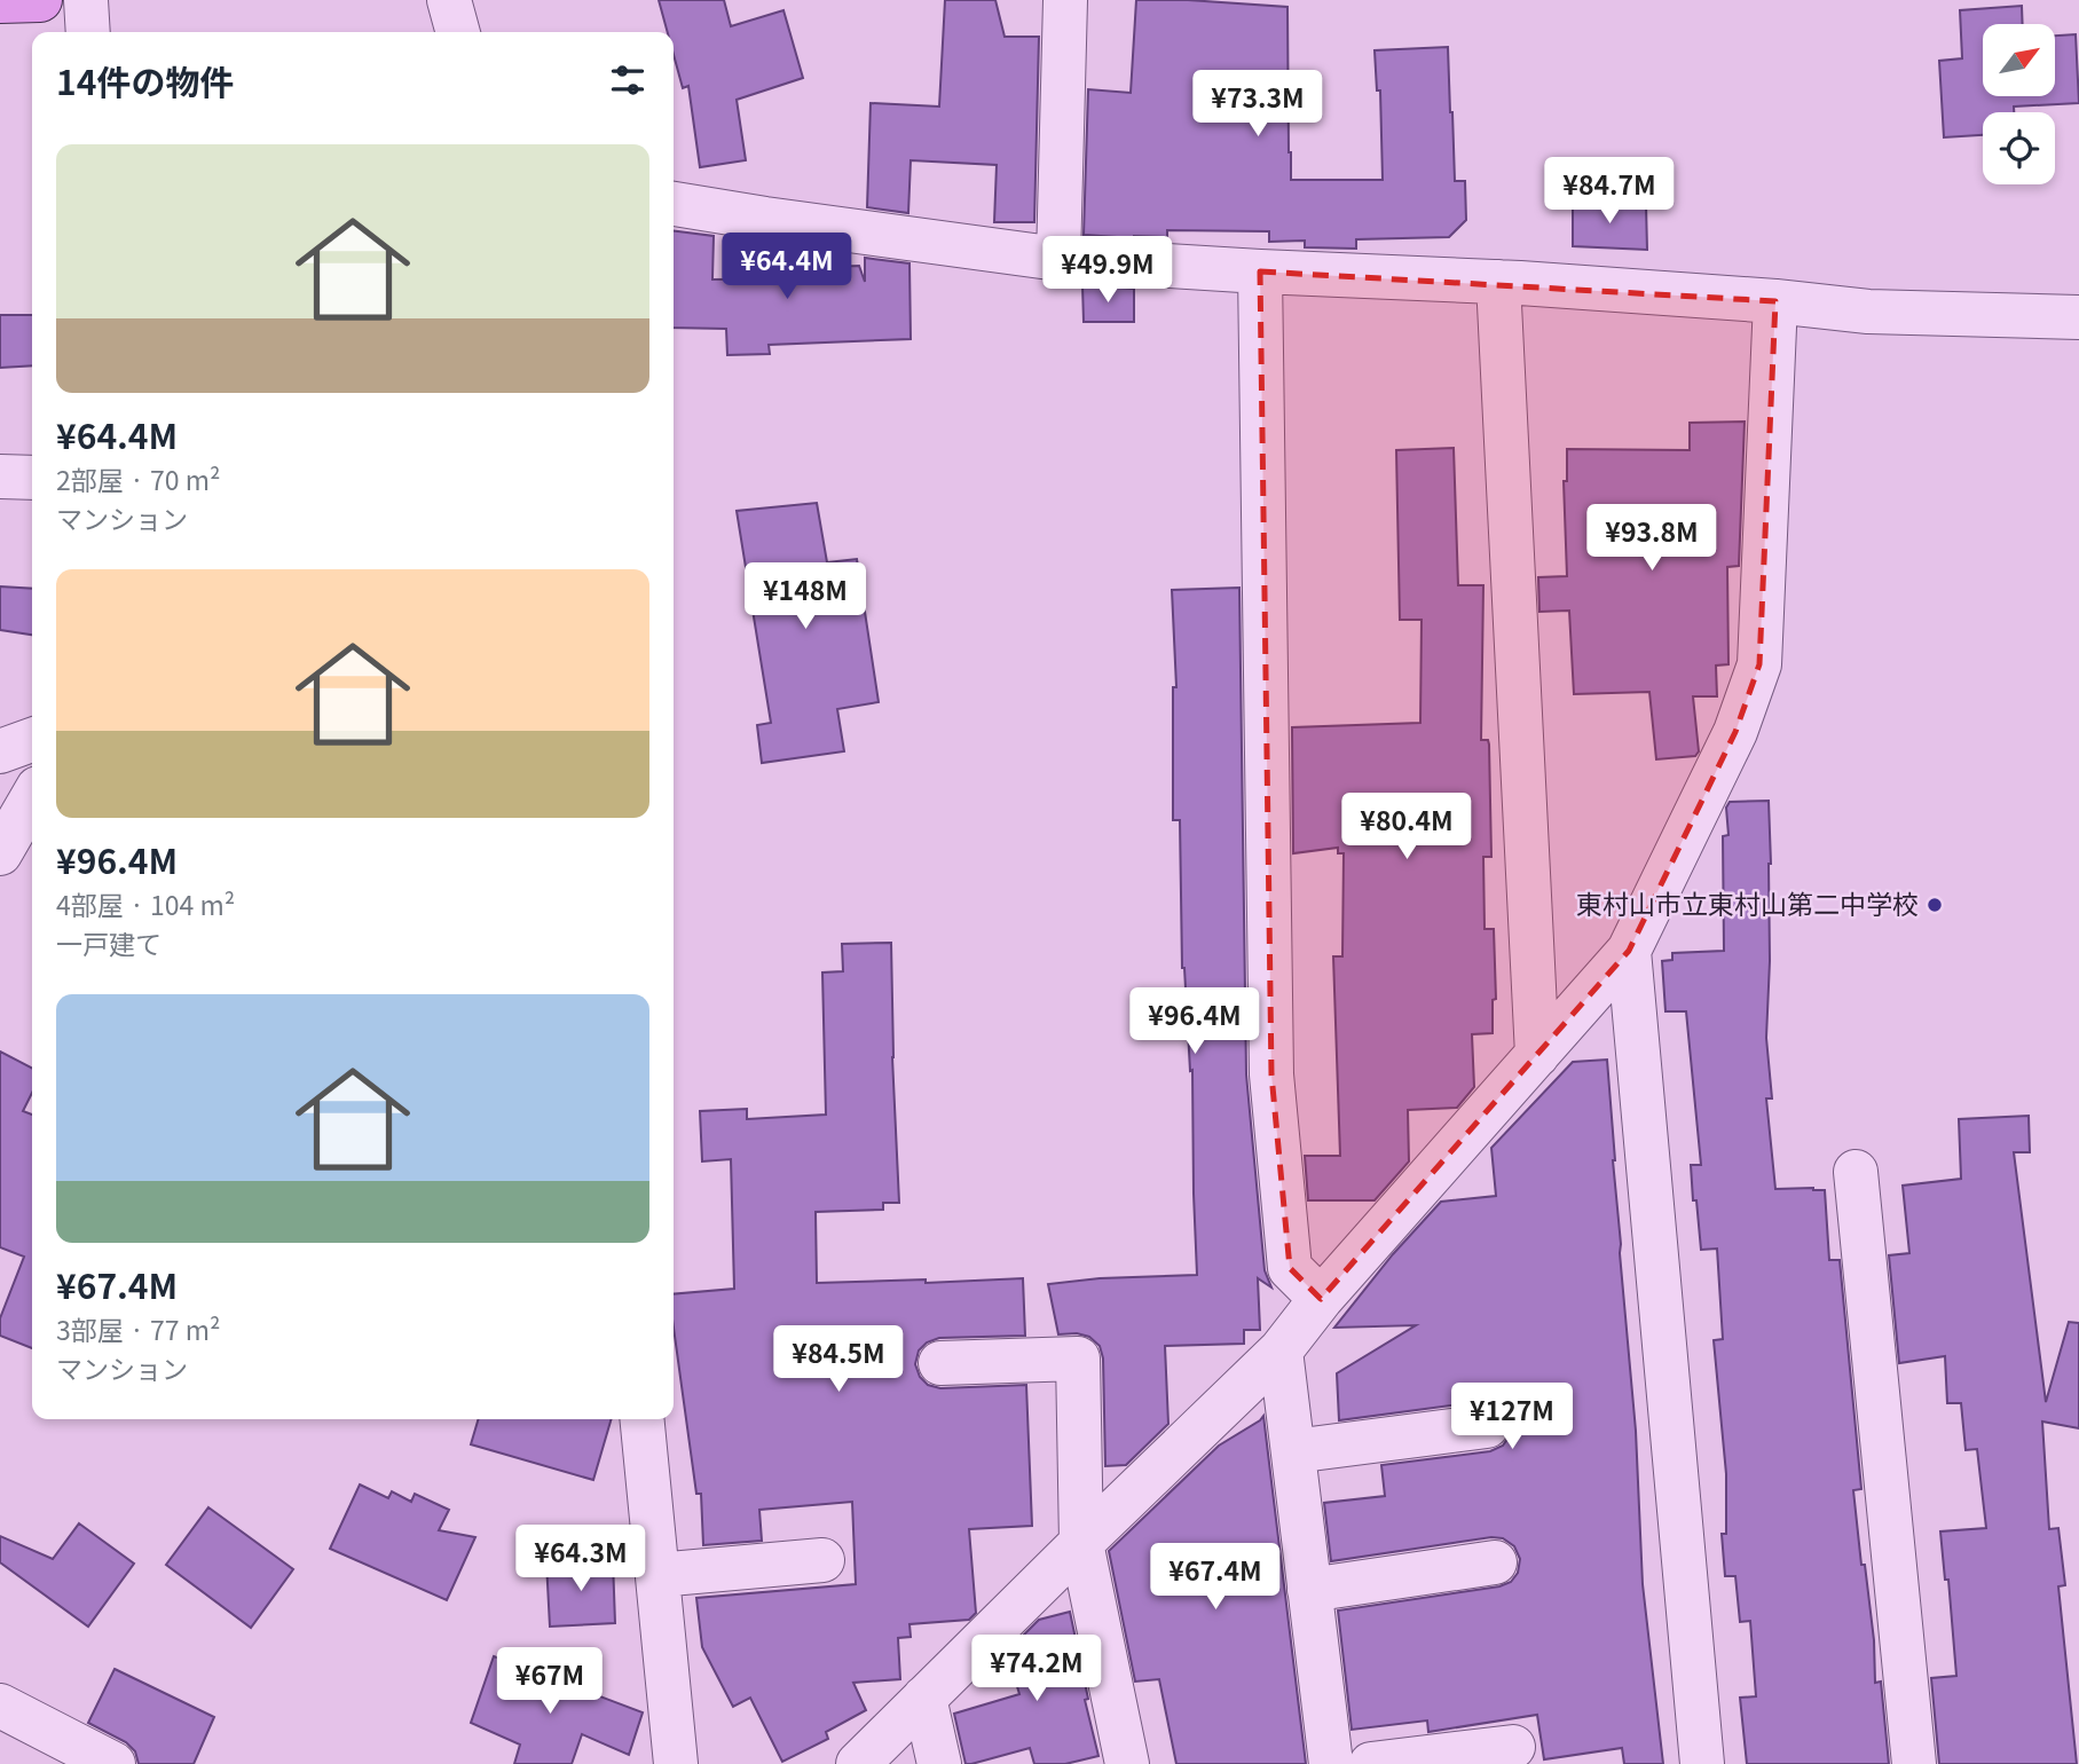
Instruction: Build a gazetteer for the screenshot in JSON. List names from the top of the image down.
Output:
{
  "places": ["東村山市立東村山第二中学校"],
  "north": "top right",
  "page": {
    "heading": "14件の物件",
    "price": [
      "¥73.3M",
      "¥84.7M",
      "¥64.4M",
      "¥49.9M",
      "¥93.8M",
      "¥148M",
      "¥80.4M",
      "¥96.4M",
      "¥84.5M",
      "¥127M",
      "¥64.3M",
      "¥67.4M",
      "¥74.2M",
      "¥67M"
    ],
    "list": [
      {
        "name": "¥64.4M",
        "note": "2部屋 · 70 m² · マンション"
      },
      {
        "name": "¥96.4M",
        "note": "4部屋 · 104 m² · 一戸建て"
      },
      {
        "name": "¥67.4M",
        "note": "3部屋 · 77 m² · マンション"
      }
    ]
  }
}
